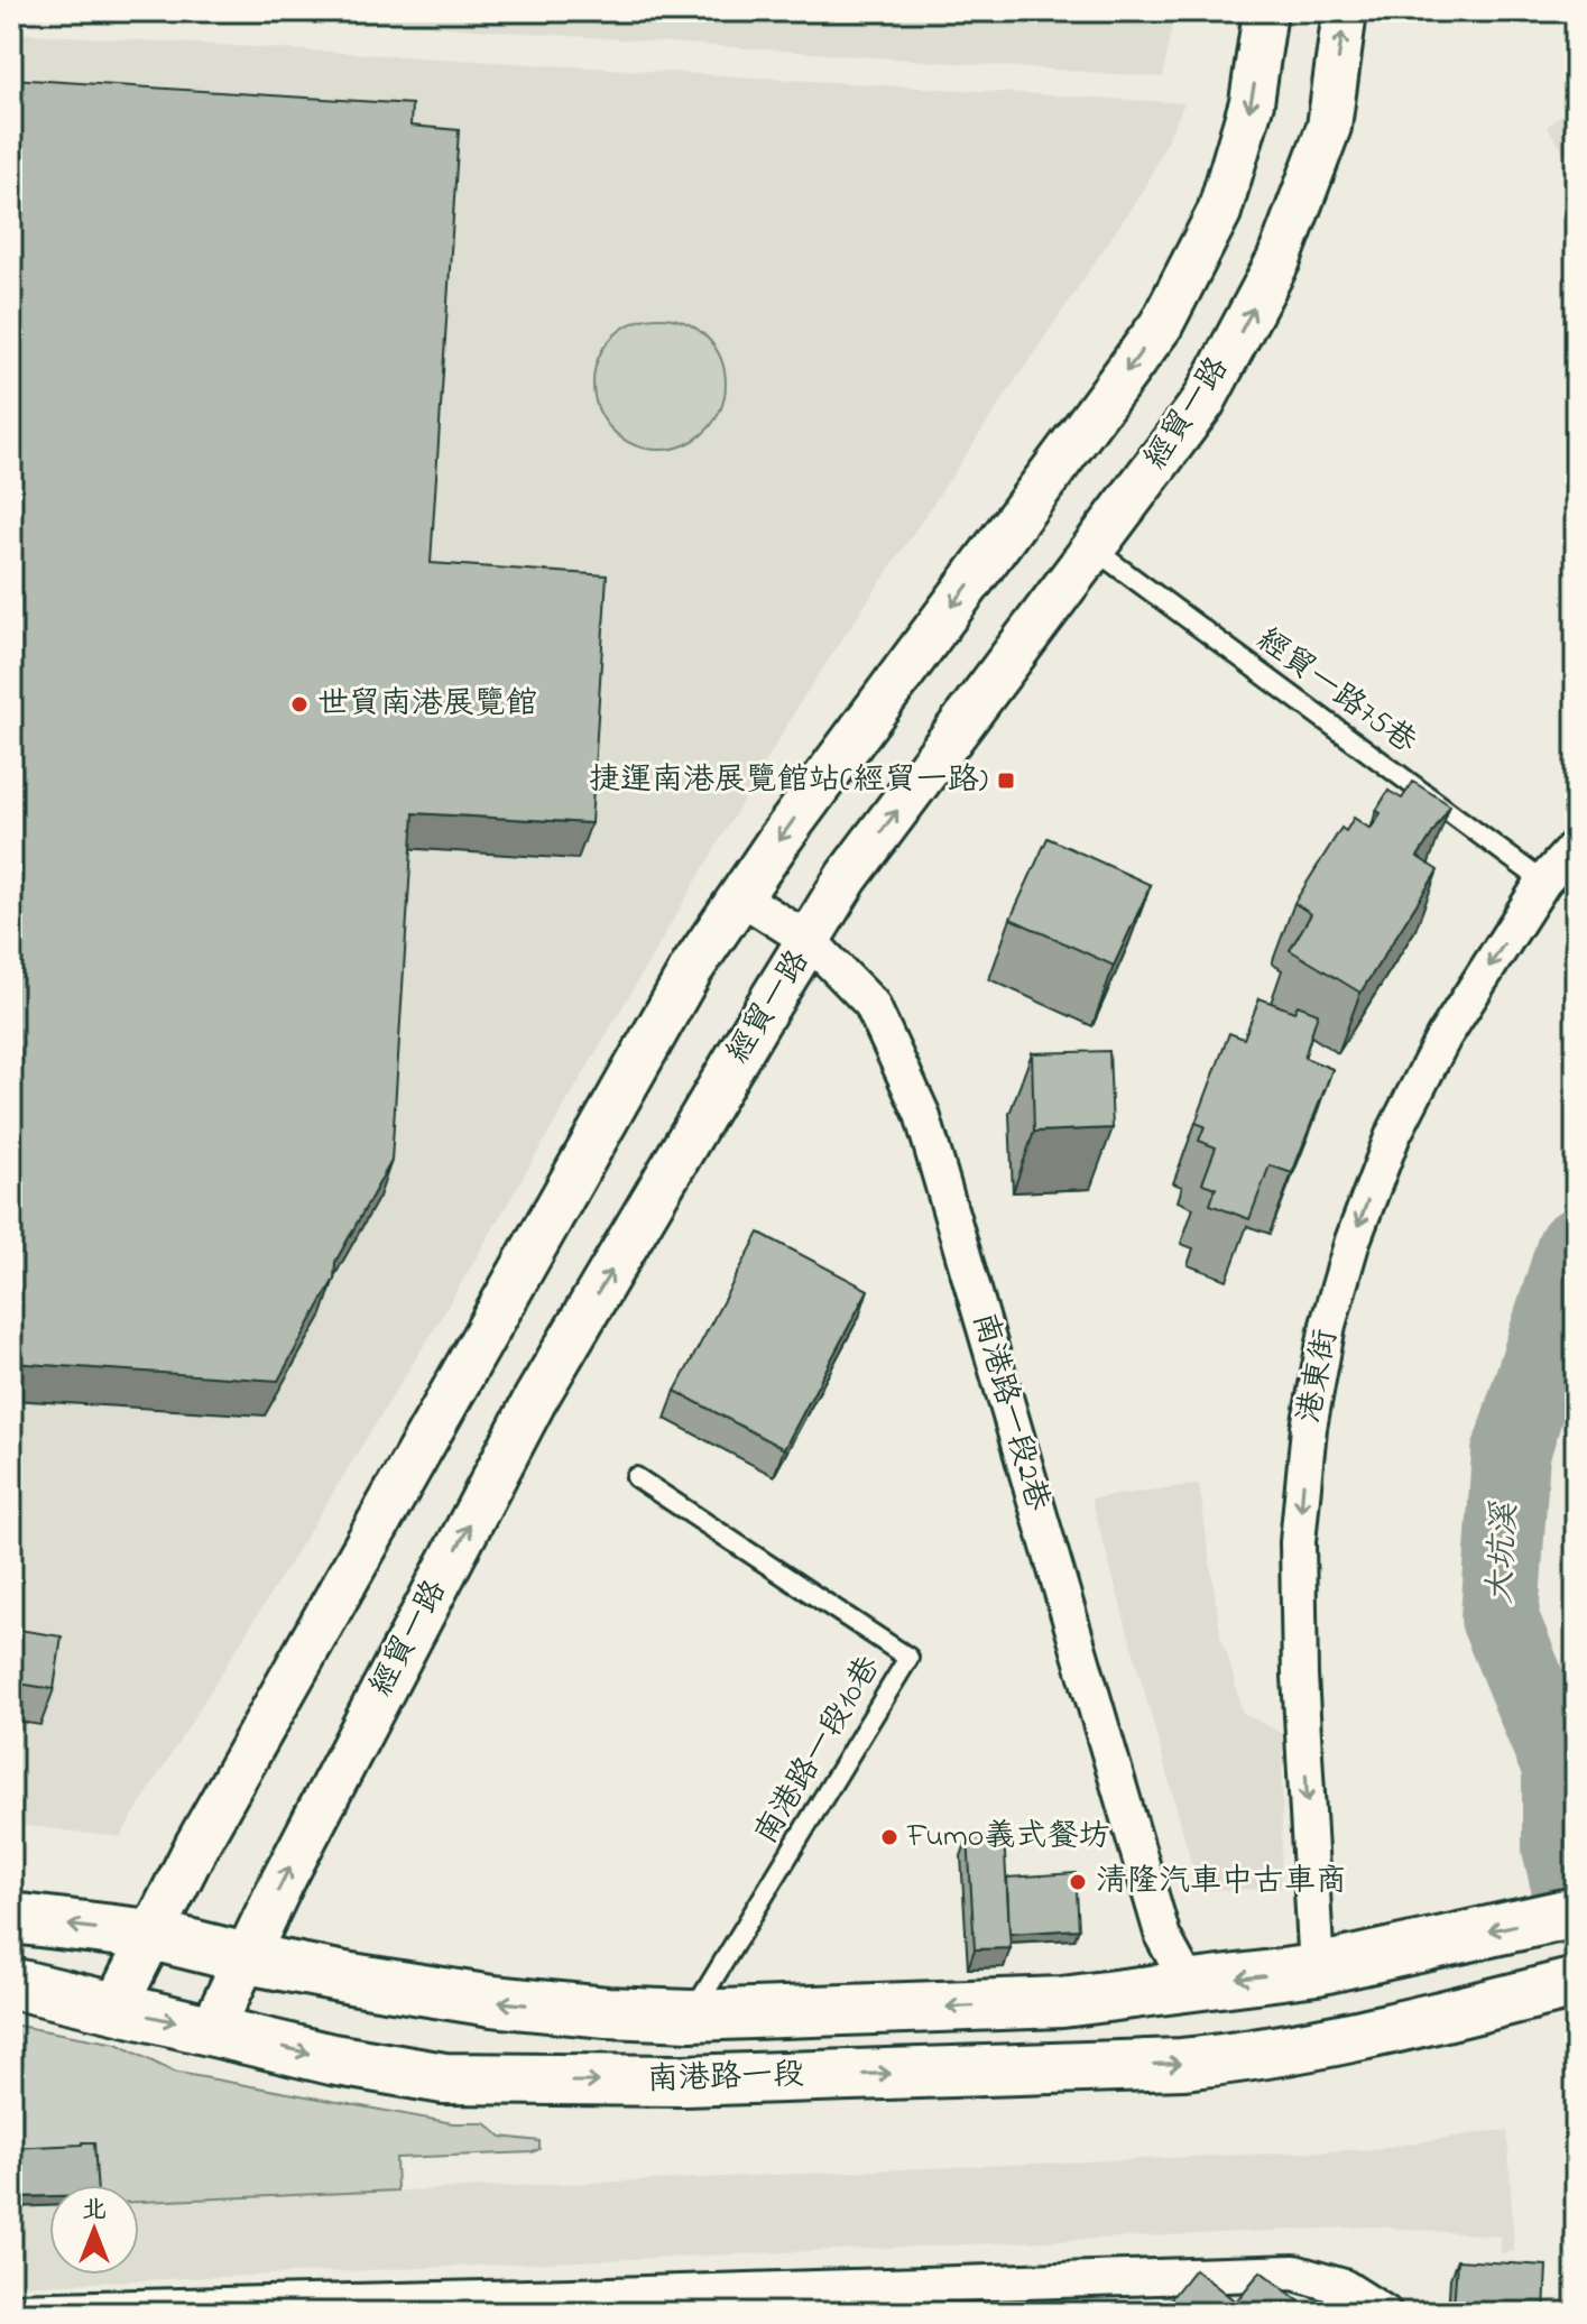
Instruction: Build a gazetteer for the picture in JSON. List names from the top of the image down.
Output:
{
  "streets": {
    "main road": ["南港路一段"],
    "street": ["經貿一路", "港東街", "南港路一段2巷"],
    "lane": ["經貿一路75巷", "南港路一段10巷"]
  },
  "crossings": [
    ["經貿一路", "經貿一路75巷"],
    ["經貿一路", "南港路一段2巷"],
    ["經貿一路", "南港路一段"],
    ["經貿一路75巷", "港東街"],
    ["港東街", "南港路一段"],
    ["南港路一段2巷", "南港路一段"],
    ["南港路一段10巷", "南港路一段"]
  ],
  "one_way": ["港東街"],
  "water": ["大坑溪"],
  "places": {
    "other": ["世貿南港展覽館", "Fumo義式餐坊", "清隆汽車中古車商"],
    "transit": ["捷運南港展覽館站(經貿一路)"]
  },
  "north": "top"
}
